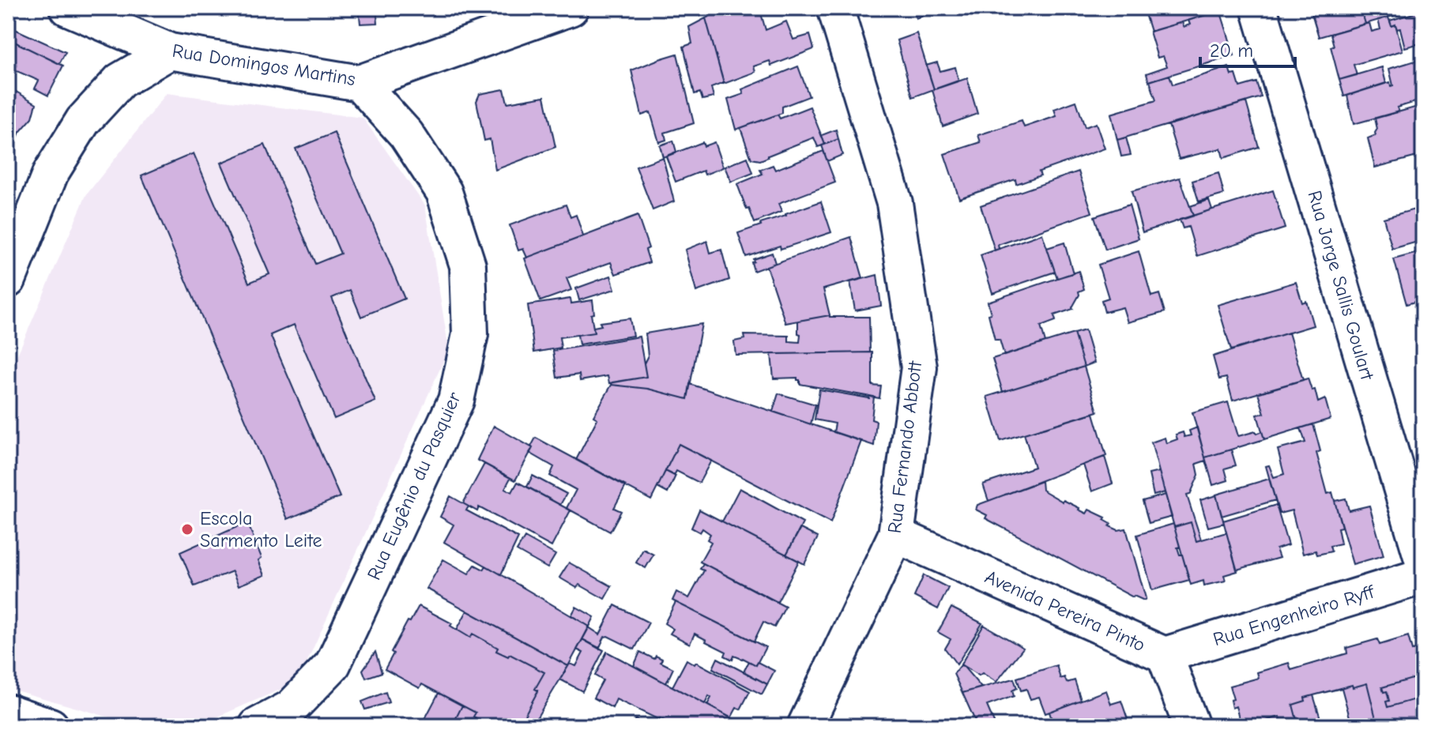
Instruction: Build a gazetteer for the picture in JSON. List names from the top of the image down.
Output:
{
  "streets": {
    "street": [
      "Rua Domingos Martins",
      "Rua Jorge Sallis Goulart",
      "Rua Fernando Abbott",
      "Rua Eugênio du Pasquier",
      "Avenida Pereira Pinto",
      "Rua Engenheiro Ryff"
    ]
  },
  "crossings": [
    ["Rua Domingos Martins", "Rua Eugênio du Pasquier"],
    ["Rua Fernando Abbott", "Avenida Pereira Pinto"],
    ["Avenida Pereira Pinto", "Rua Engenheiro Ryff"]
  ],
  "places": ["Escola Sarmento Leite"],
  "scale_bar": "20 m"
}
